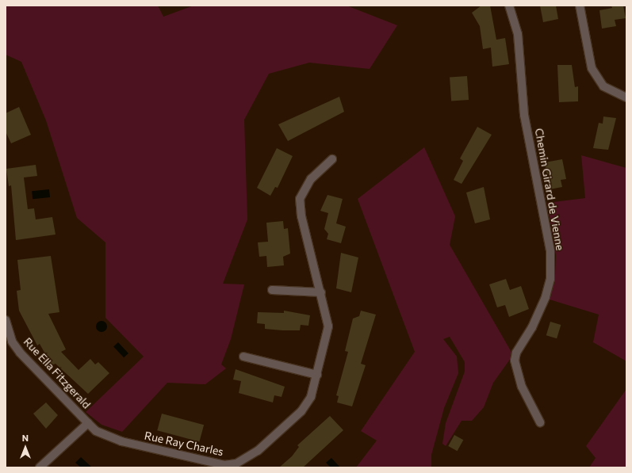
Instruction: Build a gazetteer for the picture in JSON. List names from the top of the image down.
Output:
{
  "streets": {
    "street": ["Chemin Girard de Vienne", "Rue Ella Fitzgerald", "Rue Ray Charles"]
  },
  "crossings": [
    ["Rue Ella Fitzgerald", "Rue Ray Charles"]
  ],
  "north": "top"
}
